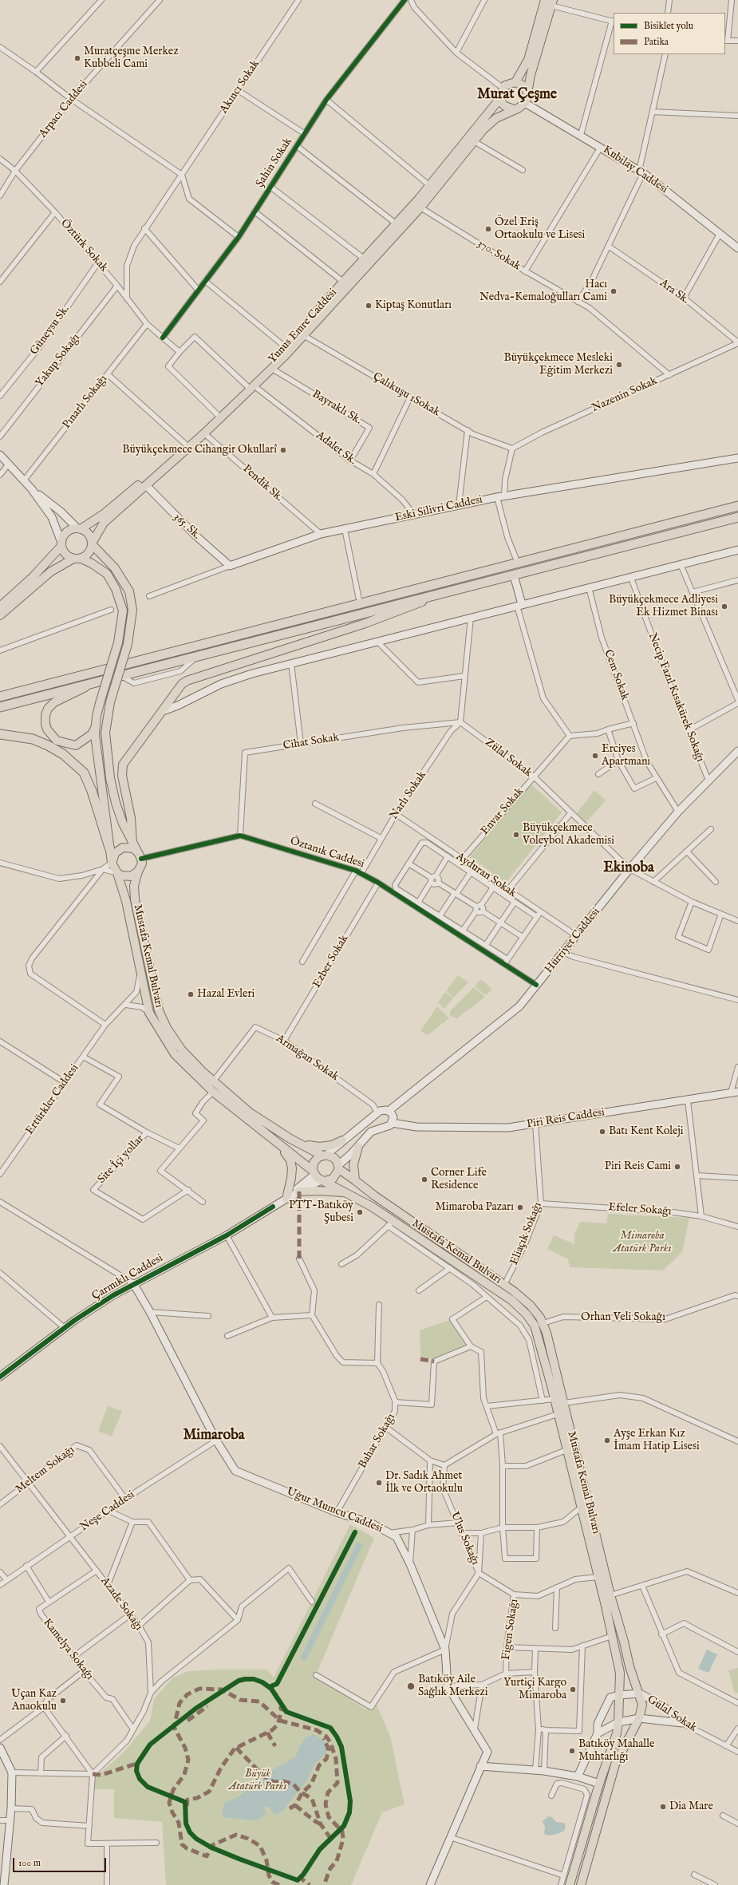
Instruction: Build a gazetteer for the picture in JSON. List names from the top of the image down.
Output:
{
  "streets": {
    "main road": [
      "Kubilay Caddesi",
      "Yunus Emre Caddesi",
      "Eski Silivri Caddesi",
      "365. Sk.",
      "Hürriyet Caddesi",
      "Mustafa Kemal Bulvarı",
      "Piri Reis Caddesi",
      "Çarmıklı Caddesi",
      "Uğur Mumcu Caddesi",
      "Gülal Sokak"
    ],
    "street": [
      "Akıncı Sokak",
      "Arpacı Caddesi",
      "Şahin Sokak",
      "Öztürk Sokak",
      "370. Sokak",
      "Ara Sk.",
      "Güneysu Sk.",
      "Yakup Sokağı",
      "Çalıkuşu 1Sokak",
      "Nazenin Sokak",
      "Pınarlı Sokağı",
      "Bayraklı Sk.",
      "Adalet Sk.",
      "Pendik Sk.",
      "Cem Sokak",
      "Necip Fazıl Kısakürek Sokağı",
      "Cihat Sokak",
      "Zülal Sokak",
      "Narlı Sokak",
      "Envar Sokak",
      "Öztanık Caddesi",
      "Ayduran Sokak",
      "Ezber Sokak",
      "Armağan Sokak",
      "Ertürkler Caddesi",
      "Site İçi yollar",
      "Efeler Sokağı",
      "Eliaçık Sokağı",
      "Orhan Veli Sokağı",
      "Bahar Sokağı",
      "Meltem Sokağı",
      "Neşe Caddesi",
      "Ulus Sokağı",
      "Azade Sokağı",
      "Figen Sokağı",
      "Kamelya Sokağı"
    ]
  },
  "crossings": [
    ["Akıncı Sokak", "Öztürk Sokak"],
    ["Arpacı Caddesi", "Öztürk Sokak"],
    ["Şahin Sokak", "Öztürk Sokak"],
    ["Kubilay Caddesi", "Yunus Emre Caddesi"],
    ["Öztürk Sokak", "Güneysu Sk."],
    ["Öztürk Sokak", "Yakup Sokağı"],
    ["Öztürk Sokak", "Pınarlı Sokağı"],
    ["Öztürk Sokak", "Adalet Sk."],
    ["370. Sokak", "Nazenin Sokak"],
    ["Ara Sk.", "Nazenin Sokak"],
    ["Yunus Emre Caddesi", "Adalet Sk."],
    ["Yunus Emre Caddesi", "365. Sk."],
    ["Çalıkuşu 1Sokak", "Nazenin Sokak"],
    ["Bayraklı Sk.", "Adalet Sk."],
    ["Adalet Sk.", "Eski Silivri Caddesi"],
    ["Pendik Sk.", "Eski Silivri Caddesi"],
    ["Eski Silivri Caddesi", "365. Sk."],
    ["Cem Sokak", "Hürriyet Caddesi"],
    ["Necip Fazıl Kısakürek Sokağı", "Hürriyet Caddesi"],
    ["Cihat Sokak", "Zülal Sokak"],
    ["Cihat Sokak", "Narlı Sokak"],
    ["Cihat Sokak", "Öztanık Caddesi"],
    ["Zülal Sokak", "Narlı Sokak"],
    ["Zülal Sokak", "Envar Sokak"],
    ["Zülal Sokak", "Hürriyet Caddesi"],
    ["Narlı Sokak", "Öztanık Caddesi"],
    ["Narlı Sokak", "Ayduran Sokak"],
    ["Envar Sokak", "Ayduran Sokak"],
    ["Öztanık Caddesi", "Hürriyet Caddesi"],
    ["Öztanık Caddesi", "Ezber Sokak"],
    ["Ayduran Sokak", "Hürriyet Caddesi"],
    ["Hürriyet Caddesi", "Armağan Sokak"],
    ["Hürriyet Caddesi", "Piri Reis Caddesi"],
    ["Mustafa Kemal Bulvarı", "Armağan Sokak"],
    ["Mustafa Kemal Bulvarı", "Ertürkler Caddesi"],
    ["Mustafa Kemal Bulvarı", "Eliaçık Sokağı"],
    ["Mustafa Kemal Bulvarı", "Çarmıklı Caddesi"],
    ["Mustafa Kemal Bulvarı", "Orhan Veli Sokağı"],
    ["Mustafa Kemal Bulvarı", "Figen Sokağı"],
    ["Mustafa Kemal Bulvarı", "Gülal Sokak"],
    ["Ezber Sokak", "Armağan Sokak"],
    ["Armağan Sokak", "Piri Reis Caddesi"],
    ["Ertürkler Caddesi", "Site İçi yollar"],
    ["Piri Reis Caddesi", "Eliaçık Sokağı"],
    ["Efeler Sokağı", "Eliaçık Sokağı"],
    ["Çarmıklı Caddesi", "Uğur Mumcu Caddesi"],
    ["Bahar Sokağı", "Uğur Mumcu Caddesi"],
    ["Meltem Sokağı", "Neşe Caddesi"],
    ["Meltem Sokağı", "Azade Sokağı"],
    ["Uğur Mumcu Caddesi", "Neşe Caddesi"],
    ["Neşe Caddesi", "Azade Sokağı"],
    ["Neşe Caddesi", "Kamelya Sokağı"],
    ["Ulus Sokağı", "Figen Sokağı"],
    ["Azade Sokağı", "Kamelya Sokağı"]
  ],
  "districts": ["Murat Çeşme", "Ekinoba", "Mimaroba"],
  "parks": ["Mimaroba Atatürk Parkı", "Büyük Atatürk Parkı"],
  "places": [
    "Muratçeşme Merkez Kubbeli Cami",
    "Özel Eriş Ortaokulu ve Lisesi",
    "Hacı Nedva-Kemaloğulları Cami",
    "Kiptaş Konutları",
    "Büyükçekmece Mesleki Eğitim Merkezi",
    "Büyükçekmece Cihangir Okullarî",
    "Büyükçekmece Adliyesi Ek Hizmet Binası",
    "Erciyes Apartmanı",
    "Büyükçekmece Voleybol Akademisi",
    "Hazal Evleri",
    "Batı Kent Koleji",
    "Piri Reis Cami",
    "Corner Life Residence",
    "Mimaroba Pazarı",
    "PTT-Batıköy Şubesi",
    "Ayşe Erkan Kız İmam Hatip Lisesi",
    "Dr. Sadık Ahmet İlk ve Ortaokulu",
    "Batıköy Aile Sağlık Merkezi",
    "Yurtiçi Kargo Mimaroba",
    "Uçan Kaz Anaokulu",
    "Batıköy Mahalle Muhtarlığı",
    "Dia Mare"
  ],
  "legend": ["Bisiklet yolu", "Patika"],
  "scale_bar": "100 m"
}
